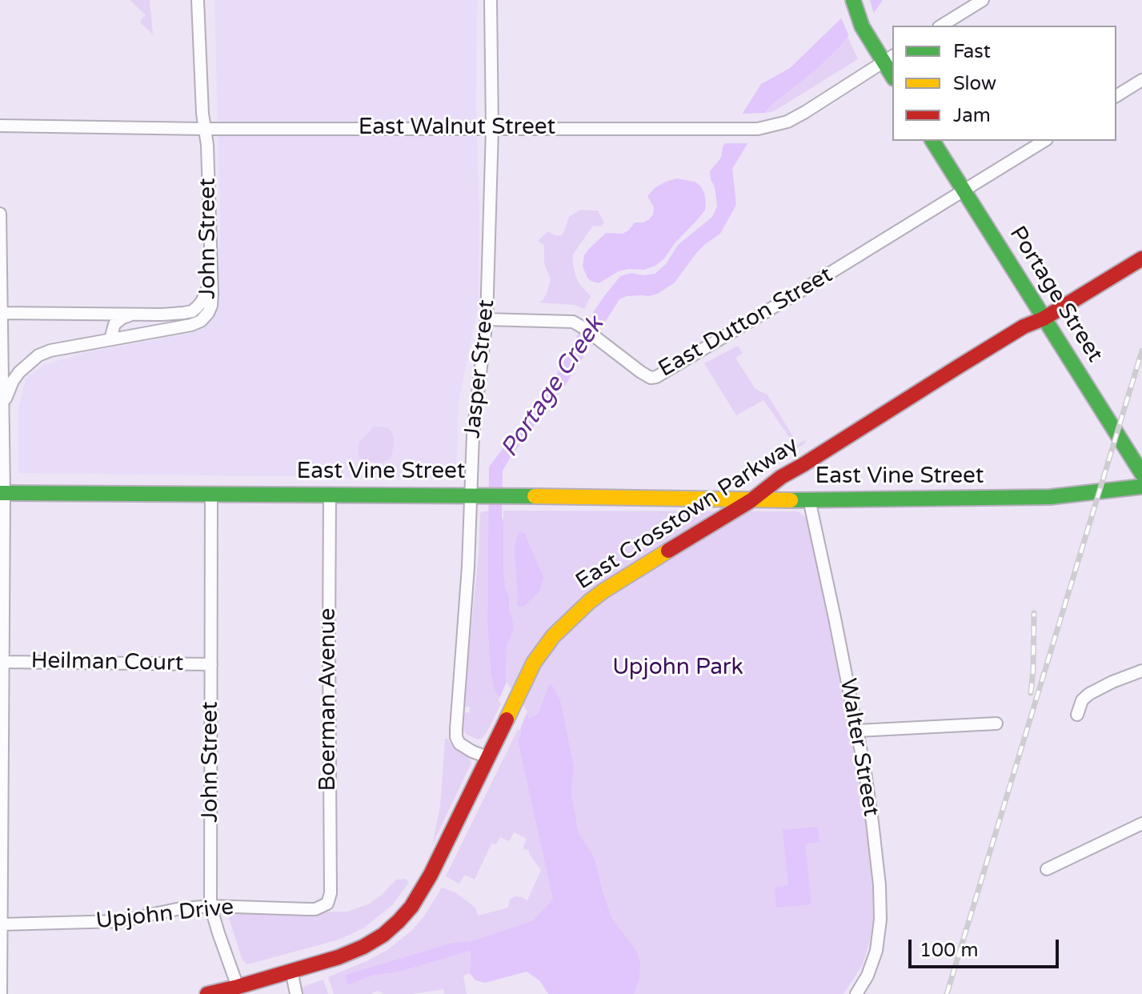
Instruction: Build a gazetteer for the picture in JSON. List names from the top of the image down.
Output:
{
  "streets": {
    "street": [
      "East Walnut Street",
      "John Street",
      "Portage Street",
      "East Dutton Street",
      "Jasper Street",
      "East Vine Street",
      "East Crosstown Parkway",
      "Heilman Court",
      "Boerman Avenue",
      "Walter Street",
      "Upjohn Drive"
    ]
  },
  "crossings": [
    ["East Walnut Street", "John Street"],
    ["East Walnut Street", "Jasper Street"],
    ["John Street", "East Vine Street"],
    ["John Street", "East Crosstown Parkway"],
    ["John Street", "Heilman Court"],
    ["John Street", "Upjohn Drive"],
    ["Portage Street", "East Dutton Street"],
    ["Portage Street", "East Crosstown Parkway"],
    ["East Dutton Street", "Jasper Street"],
    ["Jasper Street", "East Vine Street"],
    ["Jasper Street", "East Crosstown Parkway"],
    ["East Vine Street", "East Crosstown Parkway"],
    ["East Vine Street", "Boerman Avenue"],
    ["East Vine Street", "Walter Street"],
    ["Boerman Avenue", "Upjohn Drive"]
  ],
  "water": ["Portage Creek"],
  "parks": ["Upjohn Park"],
  "legend": ["Fast", "Slow", "Jam"],
  "scale_bar": "100 m"
}
